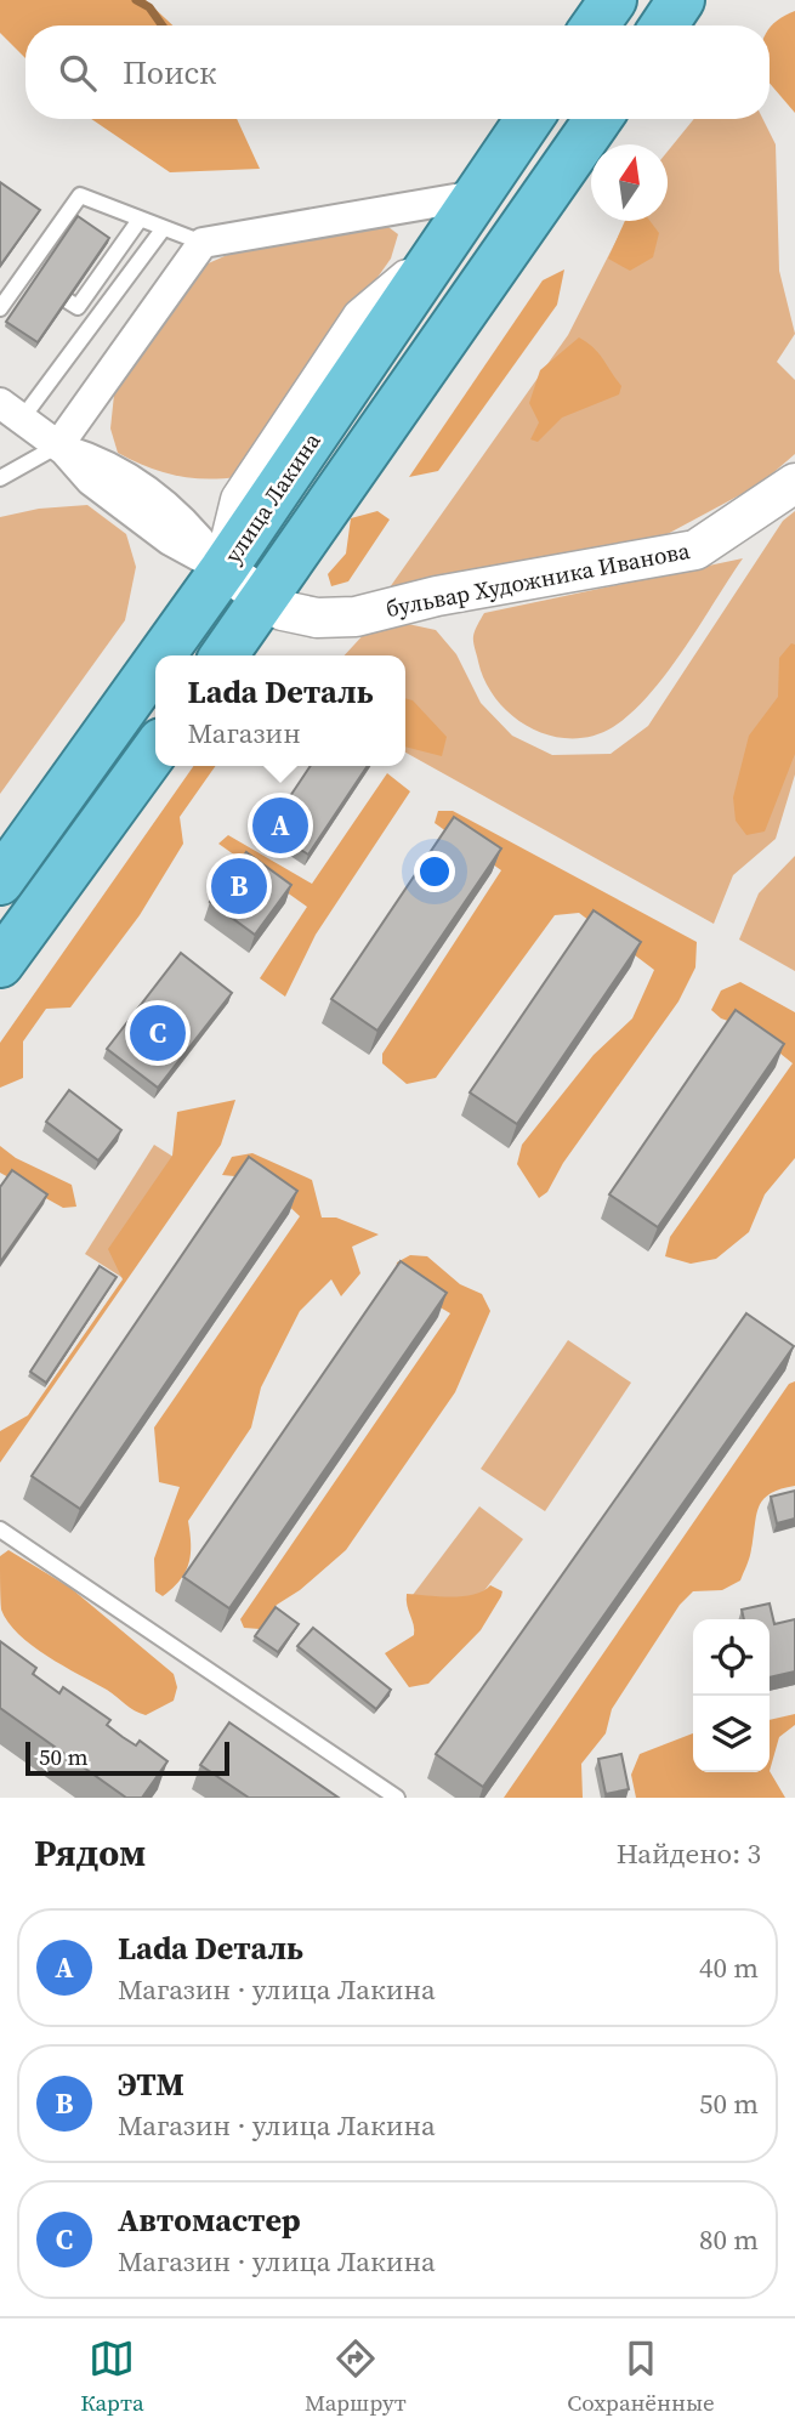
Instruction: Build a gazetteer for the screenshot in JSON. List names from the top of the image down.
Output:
{
  "streets": {
    "highway": ["улица Лакина"],
    "street": ["бульвар Художника Иванова"]
  },
  "crossings": [
    ["улица Лакина", "бульвар Художника Иванова"]
  ],
  "scale_bar": "50 m",
  "north": "top",
  "page": {
    "search": "Поиск",
    "popup": ["Lada Dеталь", "Магазин"],
    "pins": ["A", "B", "C"],
    "scale": "50 m",
    "heading": ["Рядом", "Найдено: 3"],
    "list": [
      {
        "mark": "A",
        "name": "Lada Dеталь",
        "note": "Магазин · улица Лакина",
        "value": "40 m"
      },
      {
        "mark": "B",
        "name": "ЭТМ",
        "note": "Магазин · улица Лакина",
        "value": "50 m"
      },
      {
        "mark": "C",
        "name": "Автомастер",
        "note": "Магазин · улица Лакина",
        "value": "80 m"
      }
    ],
    "nav": ["Карта", "Маршрут", "Сохранённые"]
  }
}
